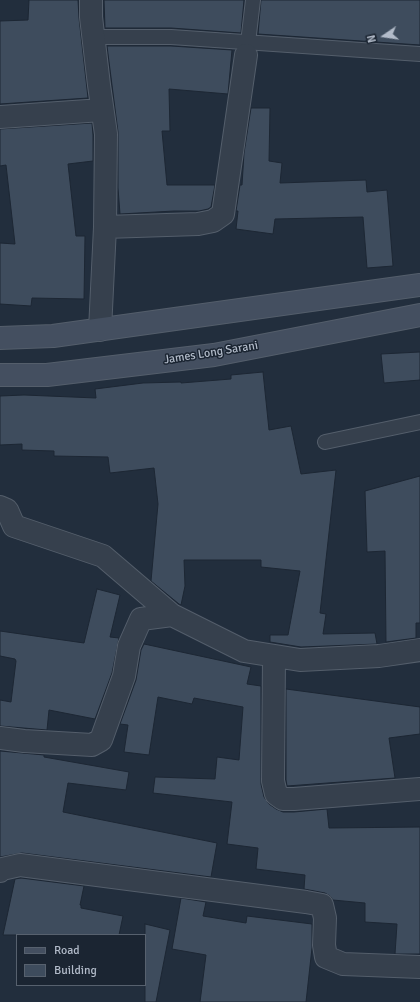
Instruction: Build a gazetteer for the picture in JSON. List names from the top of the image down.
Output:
{
  "streets": {
    "main road": ["James Long Sarani"]
  },
  "legend": ["Road", "Building"],
  "north": "left"
}
